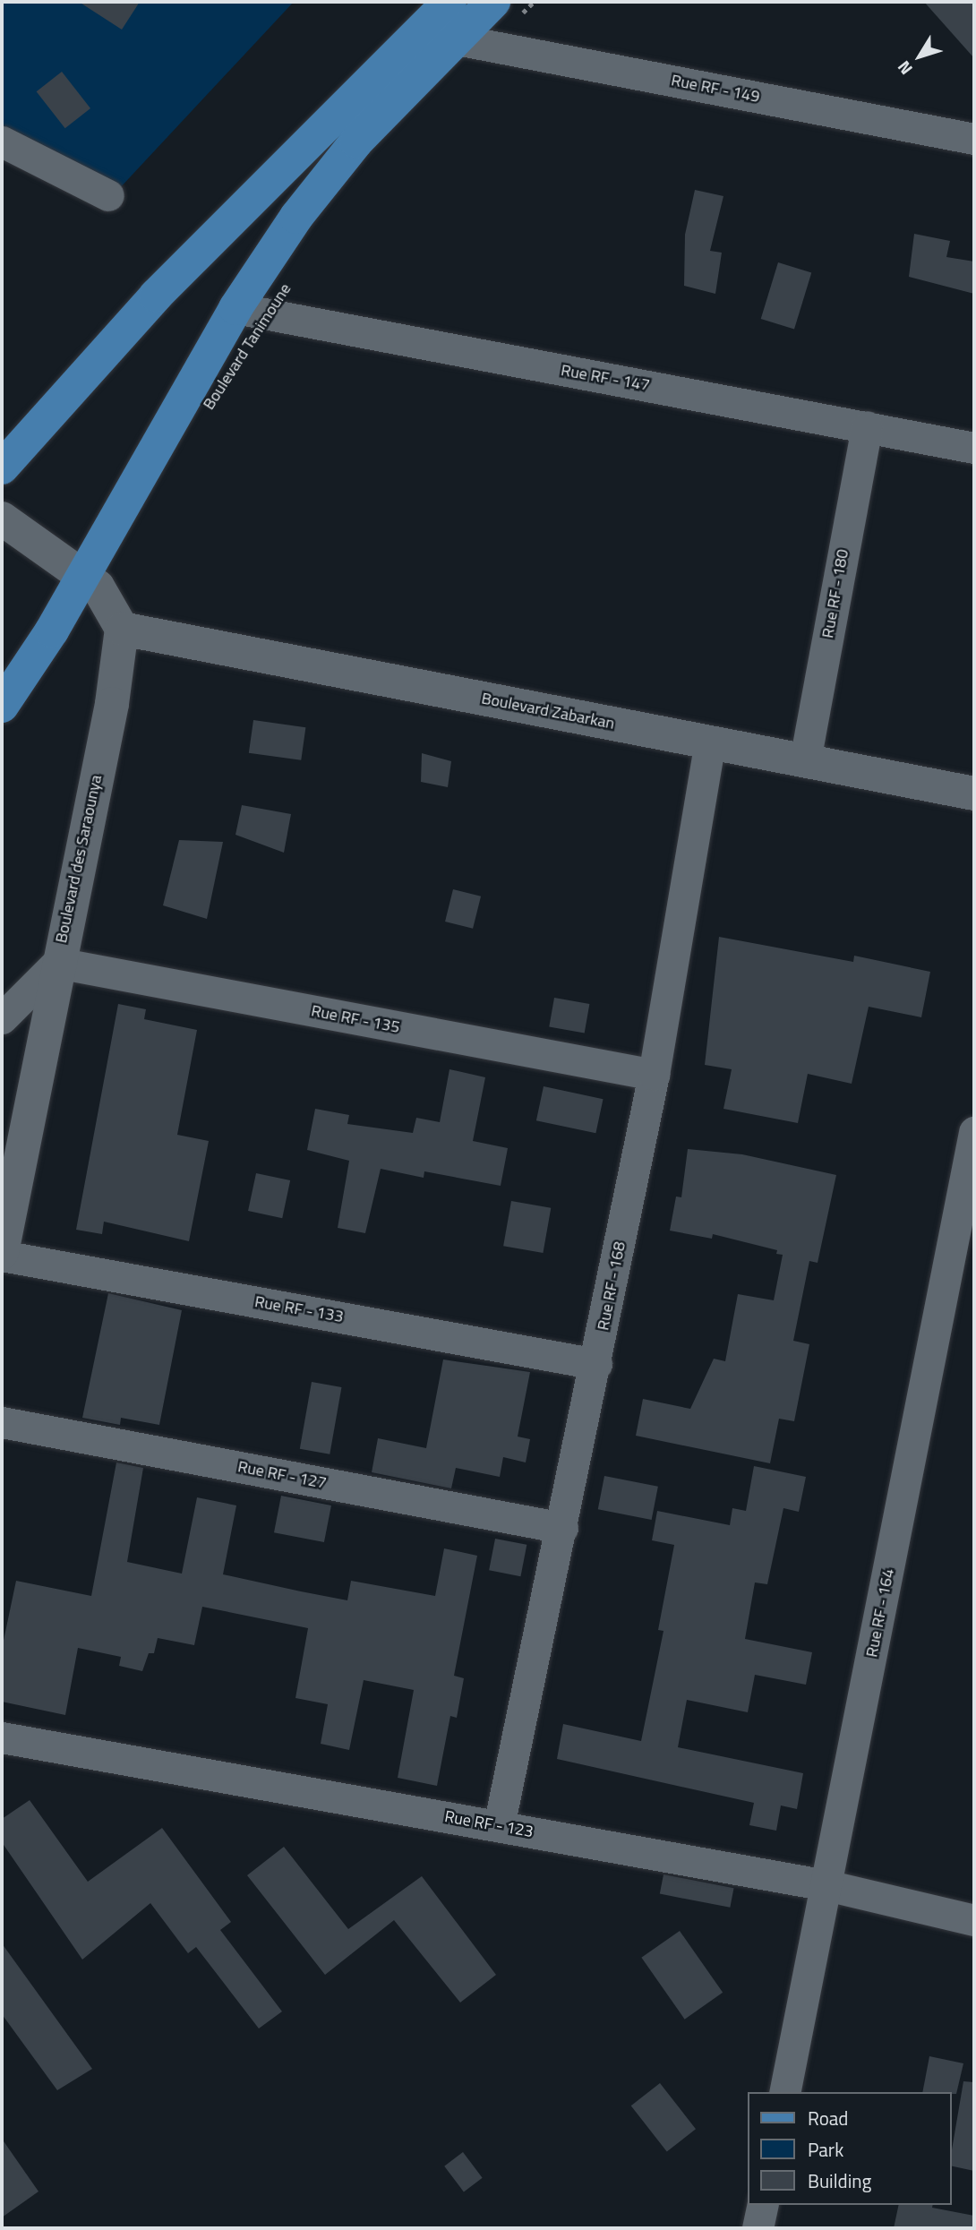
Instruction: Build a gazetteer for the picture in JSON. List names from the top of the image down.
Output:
{
  "streets": {
    "main road": ["Boulevard Tanimoune"],
    "street": [
      "Rue RF - 149",
      "Rue RF - 147",
      "Rue RF - 180",
      "Boulevard Zabarkan",
      "Boulevard des Saraounya",
      "Rue RF - 135",
      "Rue RF - 168",
      "Rue RF - 133",
      "Rue RF - 127",
      "Rue RF - 164",
      "Rue RF - 123"
    ]
  },
  "crossings": [
    ["Rue RF - 149", "Boulevard Tanimoune"],
    ["Boulevard Tanimoune", "Rue RF - 147"],
    ["Rue RF - 147", "Rue RF - 180"],
    ["Rue RF - 180", "Boulevard Zabarkan"],
    ["Boulevard Zabarkan", "Boulevard des Saraounya"],
    ["Boulevard Zabarkan", "Rue RF - 168"],
    ["Boulevard des Saraounya", "Rue RF - 135"],
    ["Boulevard des Saraounya", "Rue RF - 133"],
    ["Rue RF - 135", "Rue RF - 168"],
    ["Rue RF - 168", "Rue RF - 133"],
    ["Rue RF - 168", "Rue RF - 127"],
    ["Rue RF - 168", "Rue RF - 123"],
    ["Rue RF - 164", "Rue RF - 123"]
  ],
  "legend": ["Road", "Park", "Building"],
  "north": "bottom left"
}
